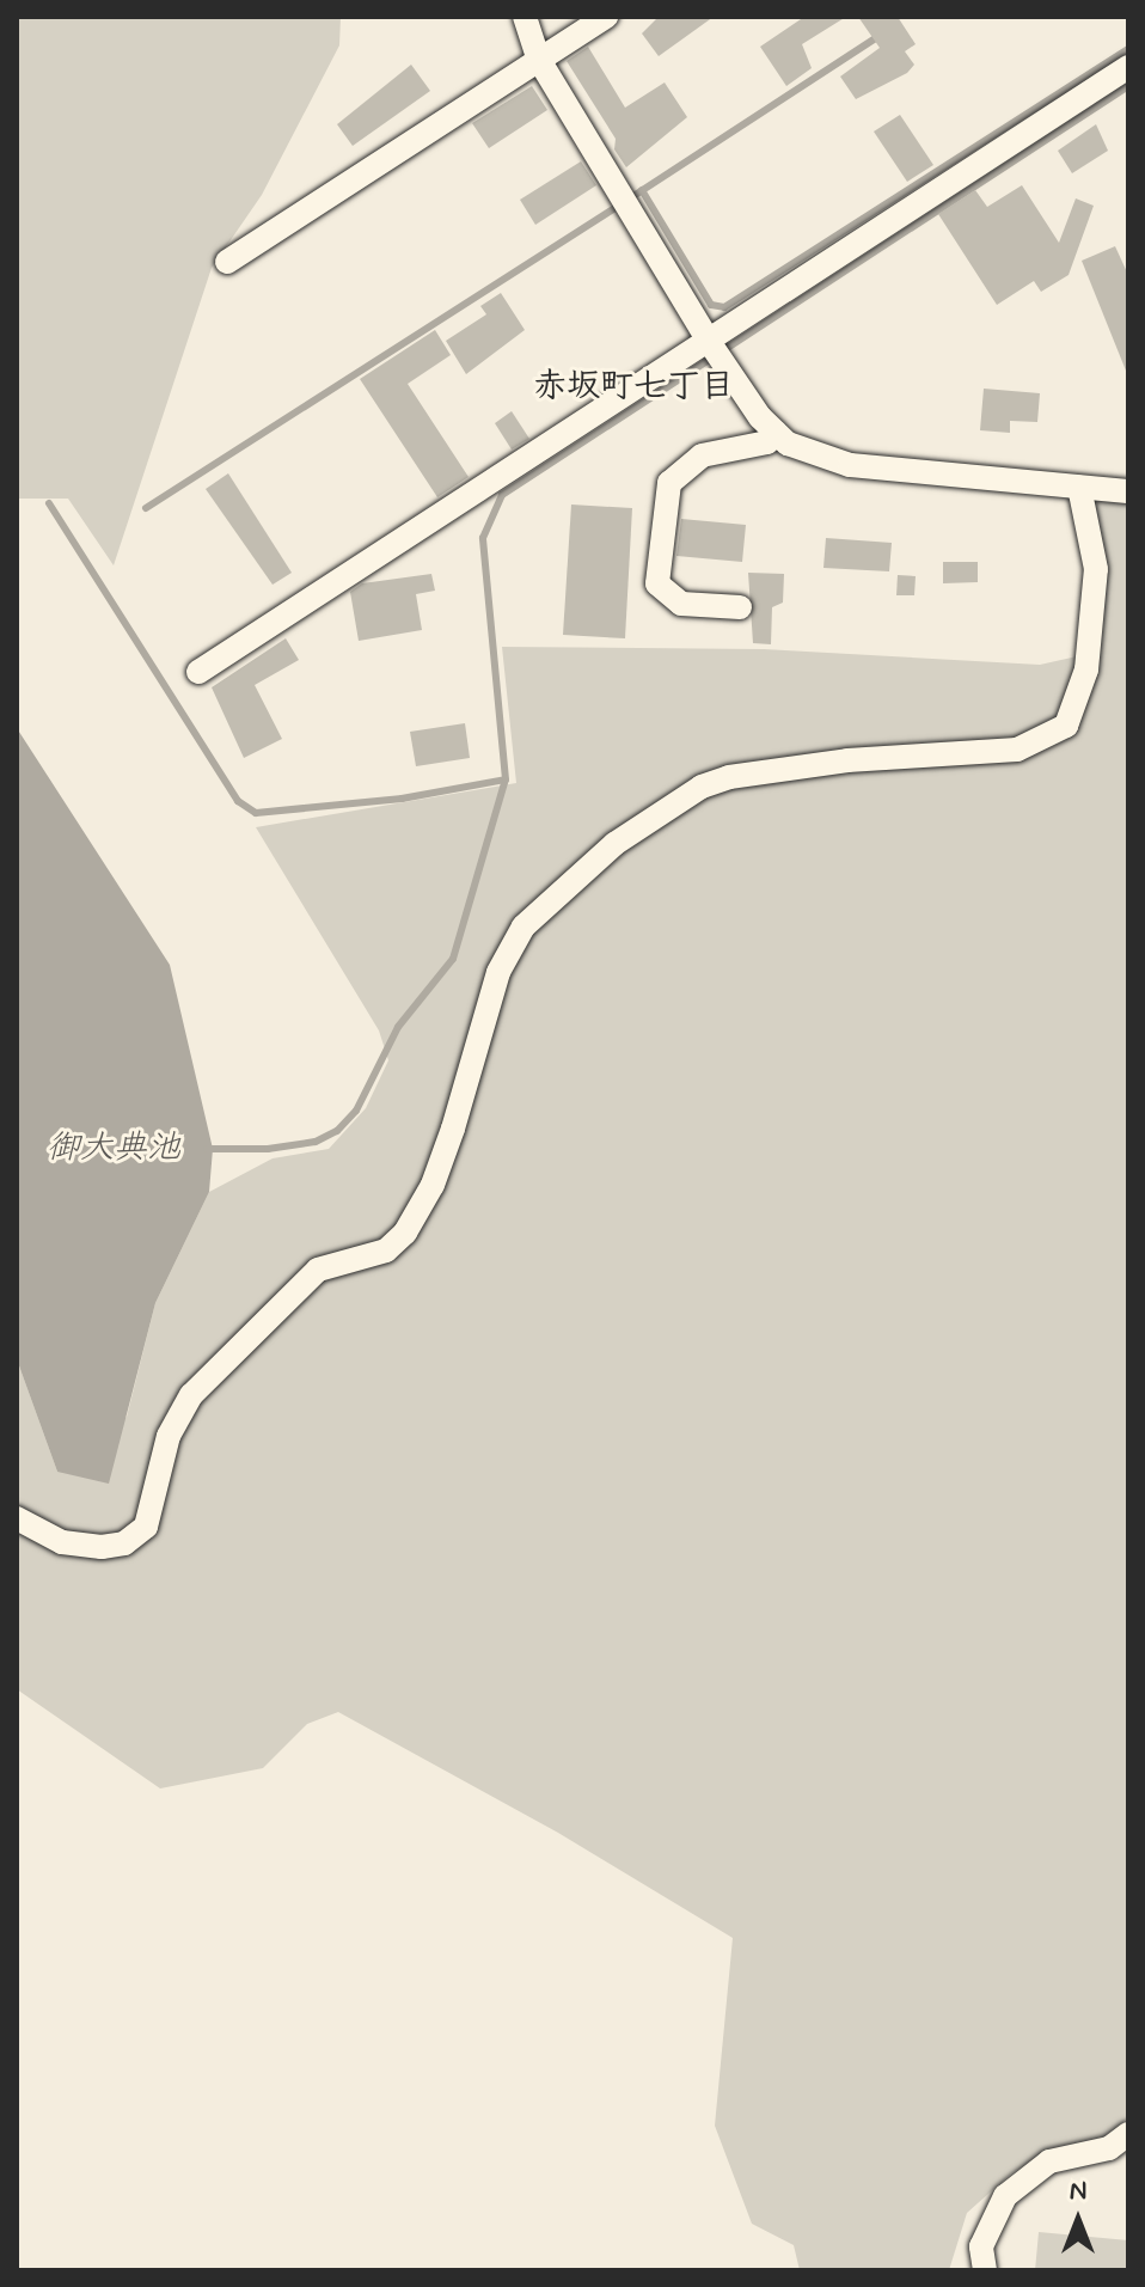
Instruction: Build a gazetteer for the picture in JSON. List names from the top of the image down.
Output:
{
  "districts": ["赤坂町七丁目"],
  "water": ["御大典池"],
  "north": "top"
}
